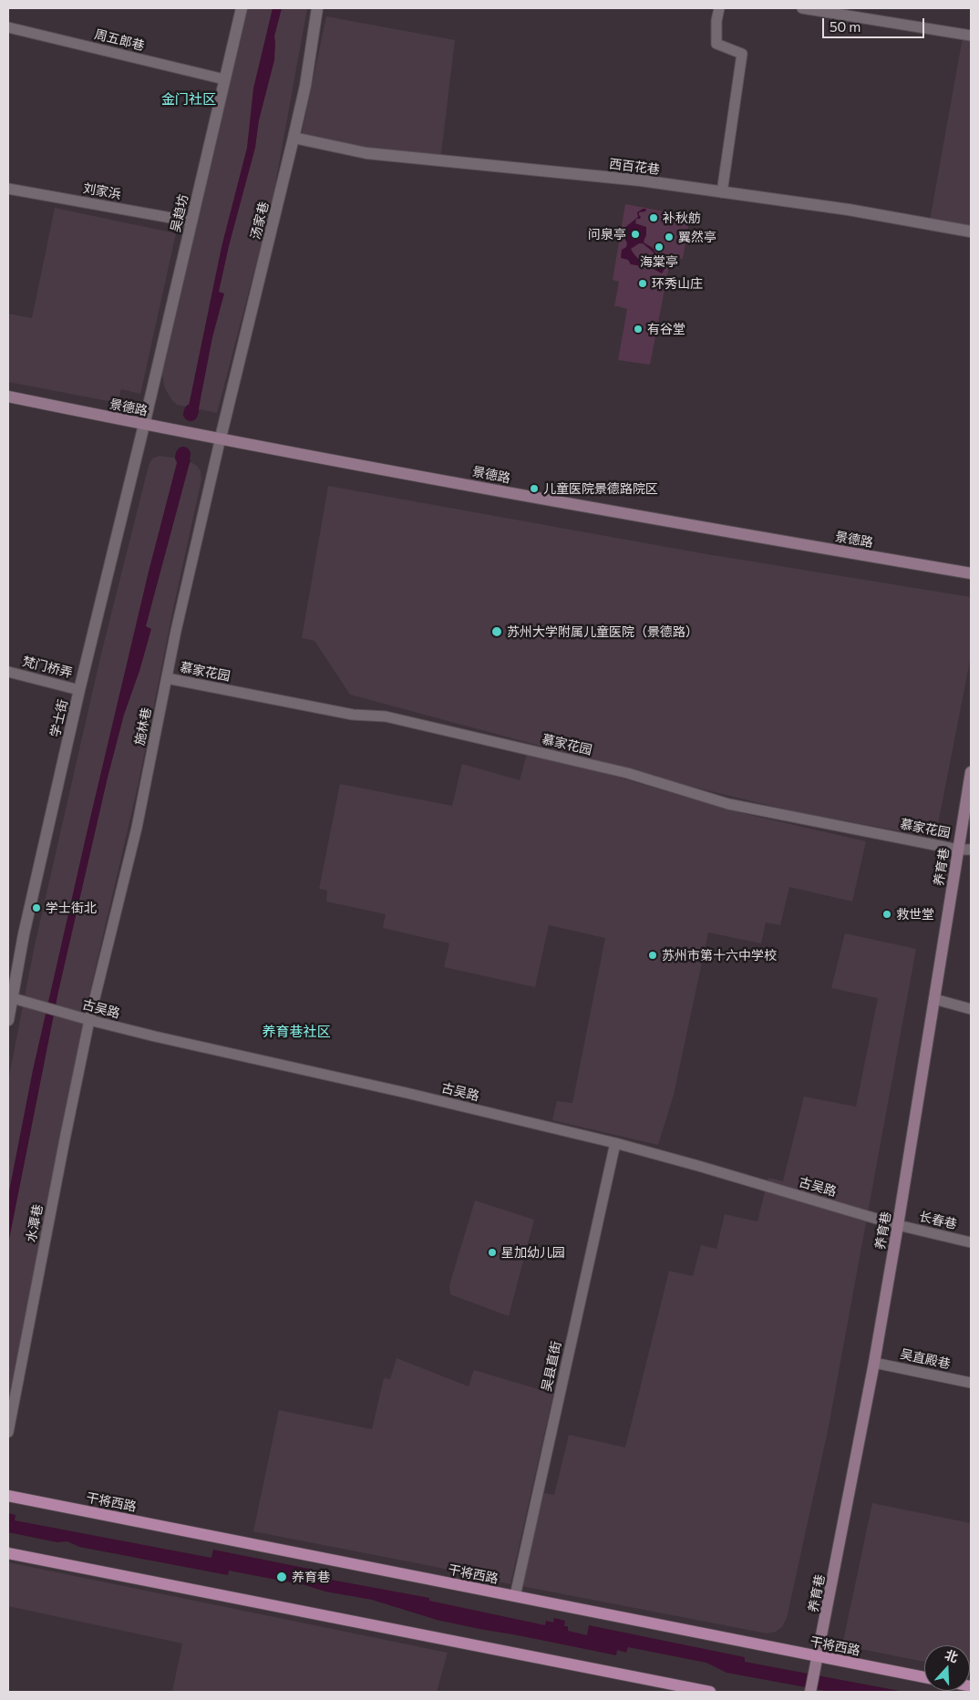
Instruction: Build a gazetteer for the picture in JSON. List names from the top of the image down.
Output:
{
  "streets": {
    "main road": ["景德路", "养育巷", "干将西路"],
    "street": [
      "周五郎巷",
      "西百花巷",
      "刘家浜",
      "吴趋坊",
      "汤家巷",
      "梵门桥弄",
      "慕家花园",
      "学士街",
      "施林巷",
      "古吴路",
      "长春巷",
      "水潭巷",
      "吴直殿巷",
      "吴县直街"
    ]
  },
  "crossings": [
    ["周五郎巷", "吴趋坊"],
    ["西百花巷", "汤家巷"],
    ["刘家浜", "吴趋坊"],
    ["吴趋坊", "景德路"],
    ["吴趋坊", "学士街"],
    ["汤家巷", "景德路"],
    ["汤家巷", "施林巷"],
    ["景德路", "学士街"],
    ["景德路", "施林巷"],
    ["梵门桥弄", "学士街"],
    ["慕家花园", "施林巷"],
    ["慕家花园", "养育巷"],
    ["学士街", "古吴路"],
    ["施林巷", "古吴路"],
    ["施林巷", "水潭巷"],
    ["养育巷", "古吴路"],
    ["养育巷", "长春巷"],
    ["养育巷", "吴直殿巷"],
    ["养育巷", "干将西路"],
    ["古吴路", "长春巷"],
    ["古吴路", "水潭巷"],
    ["古吴路", "吴县直街"],
    ["吴县直街", "干将西路"]
  ],
  "districts": ["金门社区", "养育巷社区"],
  "places": [
    "补秋舫",
    "问泉亭",
    "翼然亭",
    "海棠亭",
    "环秀山庄",
    "有谷堂",
    "儿童医院景德路院区",
    "苏州大学附属儿童医院（景德路）",
    "学士街北",
    "救世堂",
    "苏州市第十六中学校",
    "星加幼儿园",
    "养育巷"
  ],
  "scale_bar": "50 m",
  "north": "top"
}
